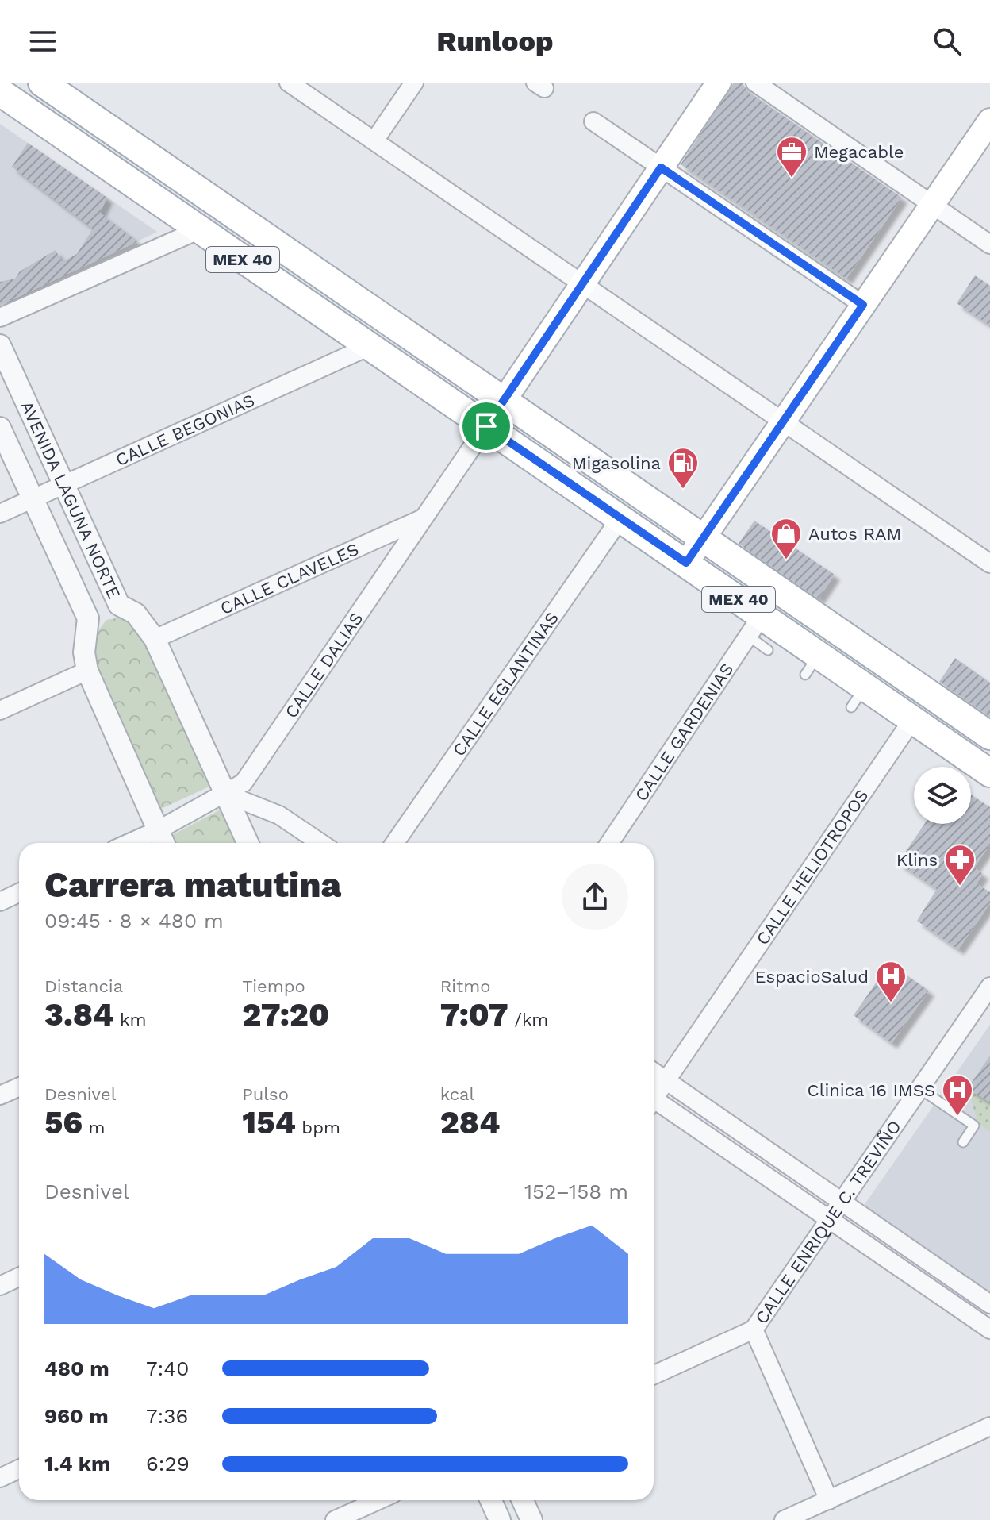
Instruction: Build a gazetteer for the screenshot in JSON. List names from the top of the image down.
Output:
{
  "streets": {
    "main road": ["MEX 40"],
    "street": [
      "CALLE BEGONIAS",
      "AVENIDA LAGUNA NORTE",
      "CALLE CLAVELES",
      "CALLE DALIAS",
      "CALLE EGLANTINAS",
      "CALLE GARDENIAS",
      "CALLE HELIOTROPOS",
      "CALLE ENRIQUE C. TREVIÑO"
    ]
  },
  "crossings": [
    ["MEX 40", "CALLE BEGONIAS"],
    ["MEX 40", "CALLE DALIAS"],
    ["MEX 40", "CALLE EGLANTINAS"],
    ["MEX 40", "CALLE GARDENIAS"],
    ["MEX 40", "CALLE HELIOTROPOS"],
    ["CALLE BEGONIAS", "AVENIDA LAGUNA NORTE"],
    ["AVENIDA LAGUNA NORTE", "CALLE CLAVELES"],
    ["AVENIDA LAGUNA NORTE", "CALLE DALIAS"],
    ["CALLE CLAVELES", "CALLE DALIAS"]
  ],
  "places": {
    "office": ["Megacable"],
    "fuel station": ["Migasolina"],
    "shop": ["Autos RAM"],
    "pharmacy": ["Klins"],
    "hospital": ["EspacioSalud", "Clinica 16 IMSS"]
  },
  "page": {
    "header": "Runloop",
    "heading": ["Carrera matutina", "09:45 · 8 × 480 m"],
    "stats": [
      ["Distancia", "3.84 km"],
      ["Tiempo", "27:20"],
      ["Ritmo", "7:07 /km"],
      ["Desnivel", "56 m"],
      ["Pulso", "154 bpm"],
      ["kcal", "284"]
    ],
    "chart": ["Desnivel", "152–158 m"],
    "list": [
      {
        "name": "480 m",
        "note": "7:40"
      },
      {
        "name": "960 m",
        "note": "7:36"
      },
      {
        "name": "1.4 km",
        "note": "6:29"
      }
    ]
  }
}
